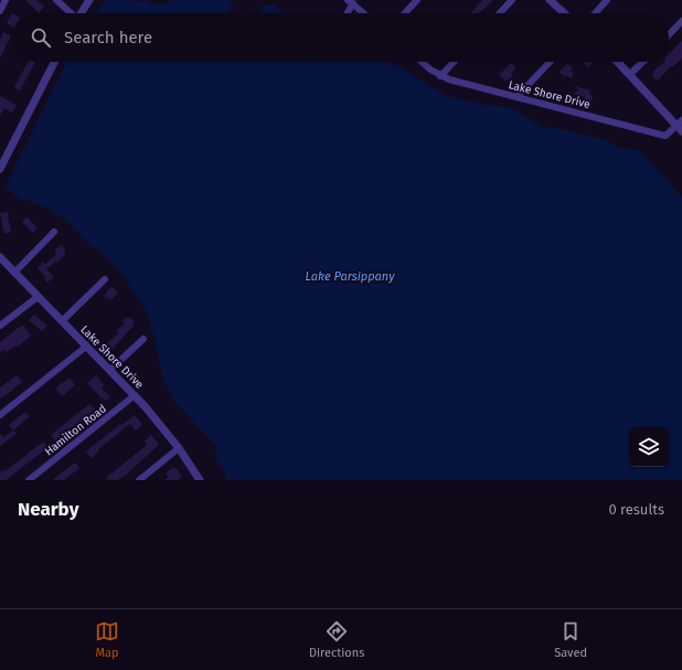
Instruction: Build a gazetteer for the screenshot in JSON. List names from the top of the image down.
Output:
{
  "streets": {
    "street": ["Lake Shore Drive", "Hamilton Road"]
  },
  "crossings": [
    ["Lake Shore Drive", "Hamilton Road"]
  ],
  "water": ["Lake Parsippany"],
  "page": {
    "search": "Search here",
    "heading": ["Nearby", "0 results"],
    "nav": ["Map", "Directions", "Saved"]
  }
}
